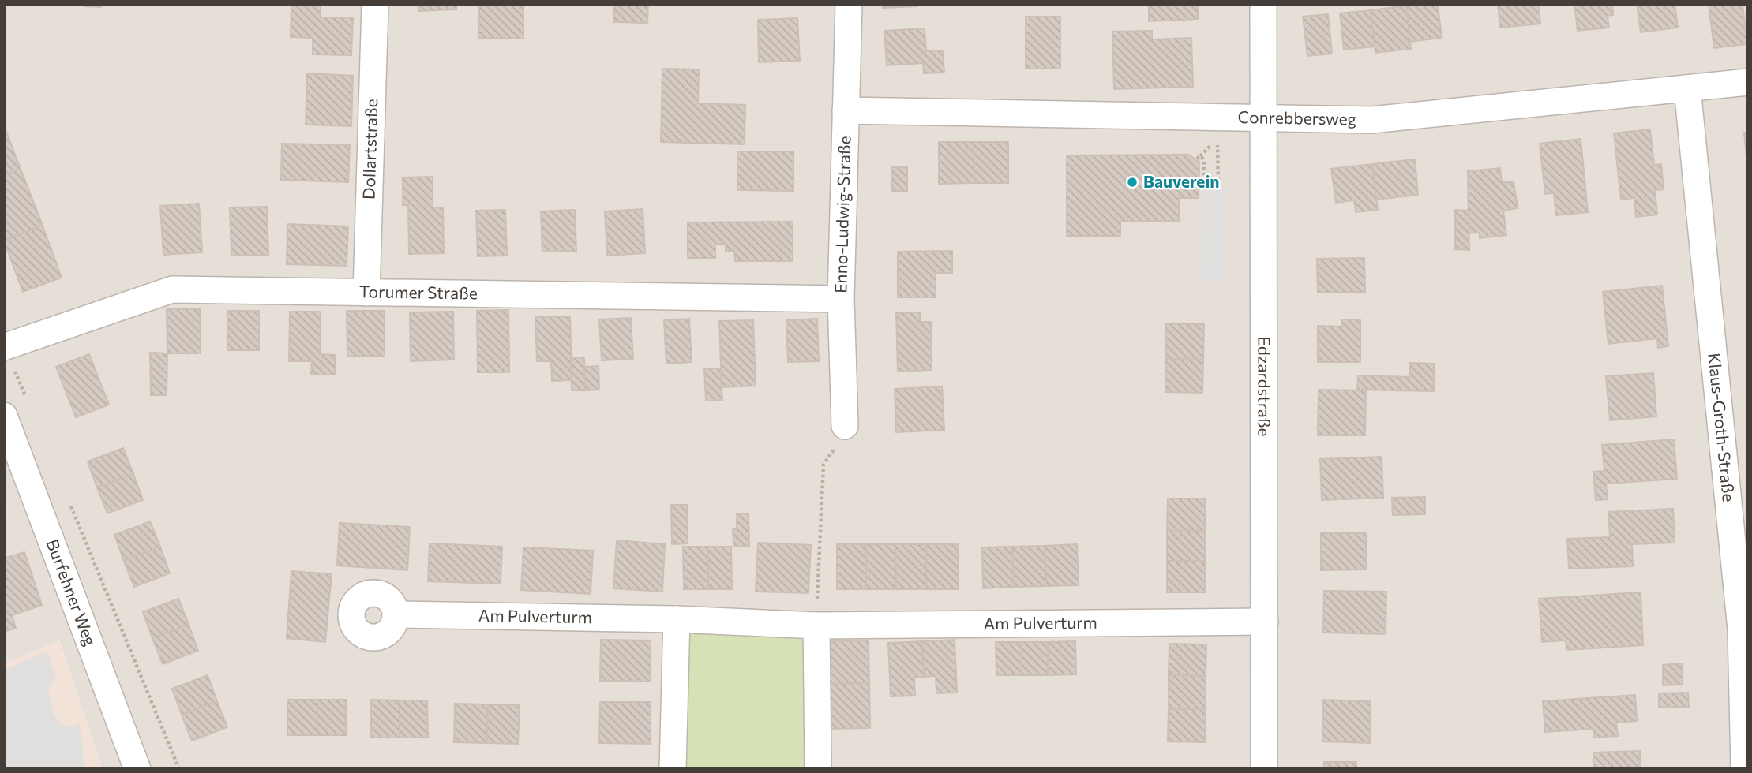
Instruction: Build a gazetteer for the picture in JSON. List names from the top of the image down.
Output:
{
  "streets": {
    "street": [
      "Conrebbersweg",
      "Dollartstraße",
      "Enno-Ludwig-Straße",
      "Torumer Straße",
      "Edzardstraße",
      "Klaus-Groth-Straße",
      "Burfehner Weg",
      "Am Pulverturm"
    ]
  },
  "crossings": [
    ["Conrebbersweg", "Enno-Ludwig-Straße"],
    ["Conrebbersweg", "Edzardstraße"],
    ["Conrebbersweg", "Klaus-Groth-Straße"],
    ["Dollartstraße", "Torumer Straße"],
    ["Enno-Ludwig-Straße", "Torumer Straße"],
    ["Edzardstraße", "Am Pulverturm"]
  ],
  "places": ["Bauverein"]
}
